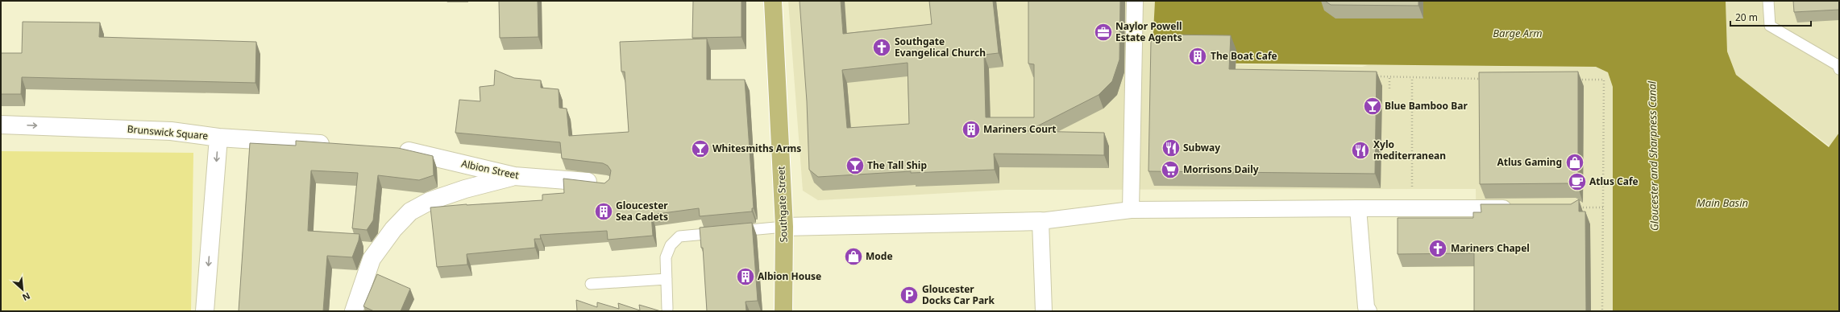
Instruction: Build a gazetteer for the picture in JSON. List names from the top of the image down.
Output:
{
  "streets": {
    "main road": ["Southgate Street"],
    "street": ["Brunswick Square", "Albion Street"]
  },
  "water": ["Barge Arm", "Gloucester and Sharpness Canal", "Main Basin"],
  "places": {
    "office": ["Naylor Powell Estate Agents"],
    "church": ["Southgate Evangelical Church", "Mariners Chapel"],
    "building": [
      "The Boat Cafe",
      "Mariners Court",
      "Gloucester Sea Cadets",
      "Albion House"
    ],
    "bar": ["Blue Bamboo Bar", "Whitesmiths Arms", "The Tall Ship"],
    "restaurant": ["Subway", "Xylo mediterranean"],
    "shop": ["Atlus Gaming", "Mode"],
    "supermarket": ["Morrisons Daily"],
    "cafe": ["Atlus Cafe"],
    "parking": ["Gloucester Docks Car Park"]
  },
  "scale_bar": "20 m",
  "north": "bottom right"
}
